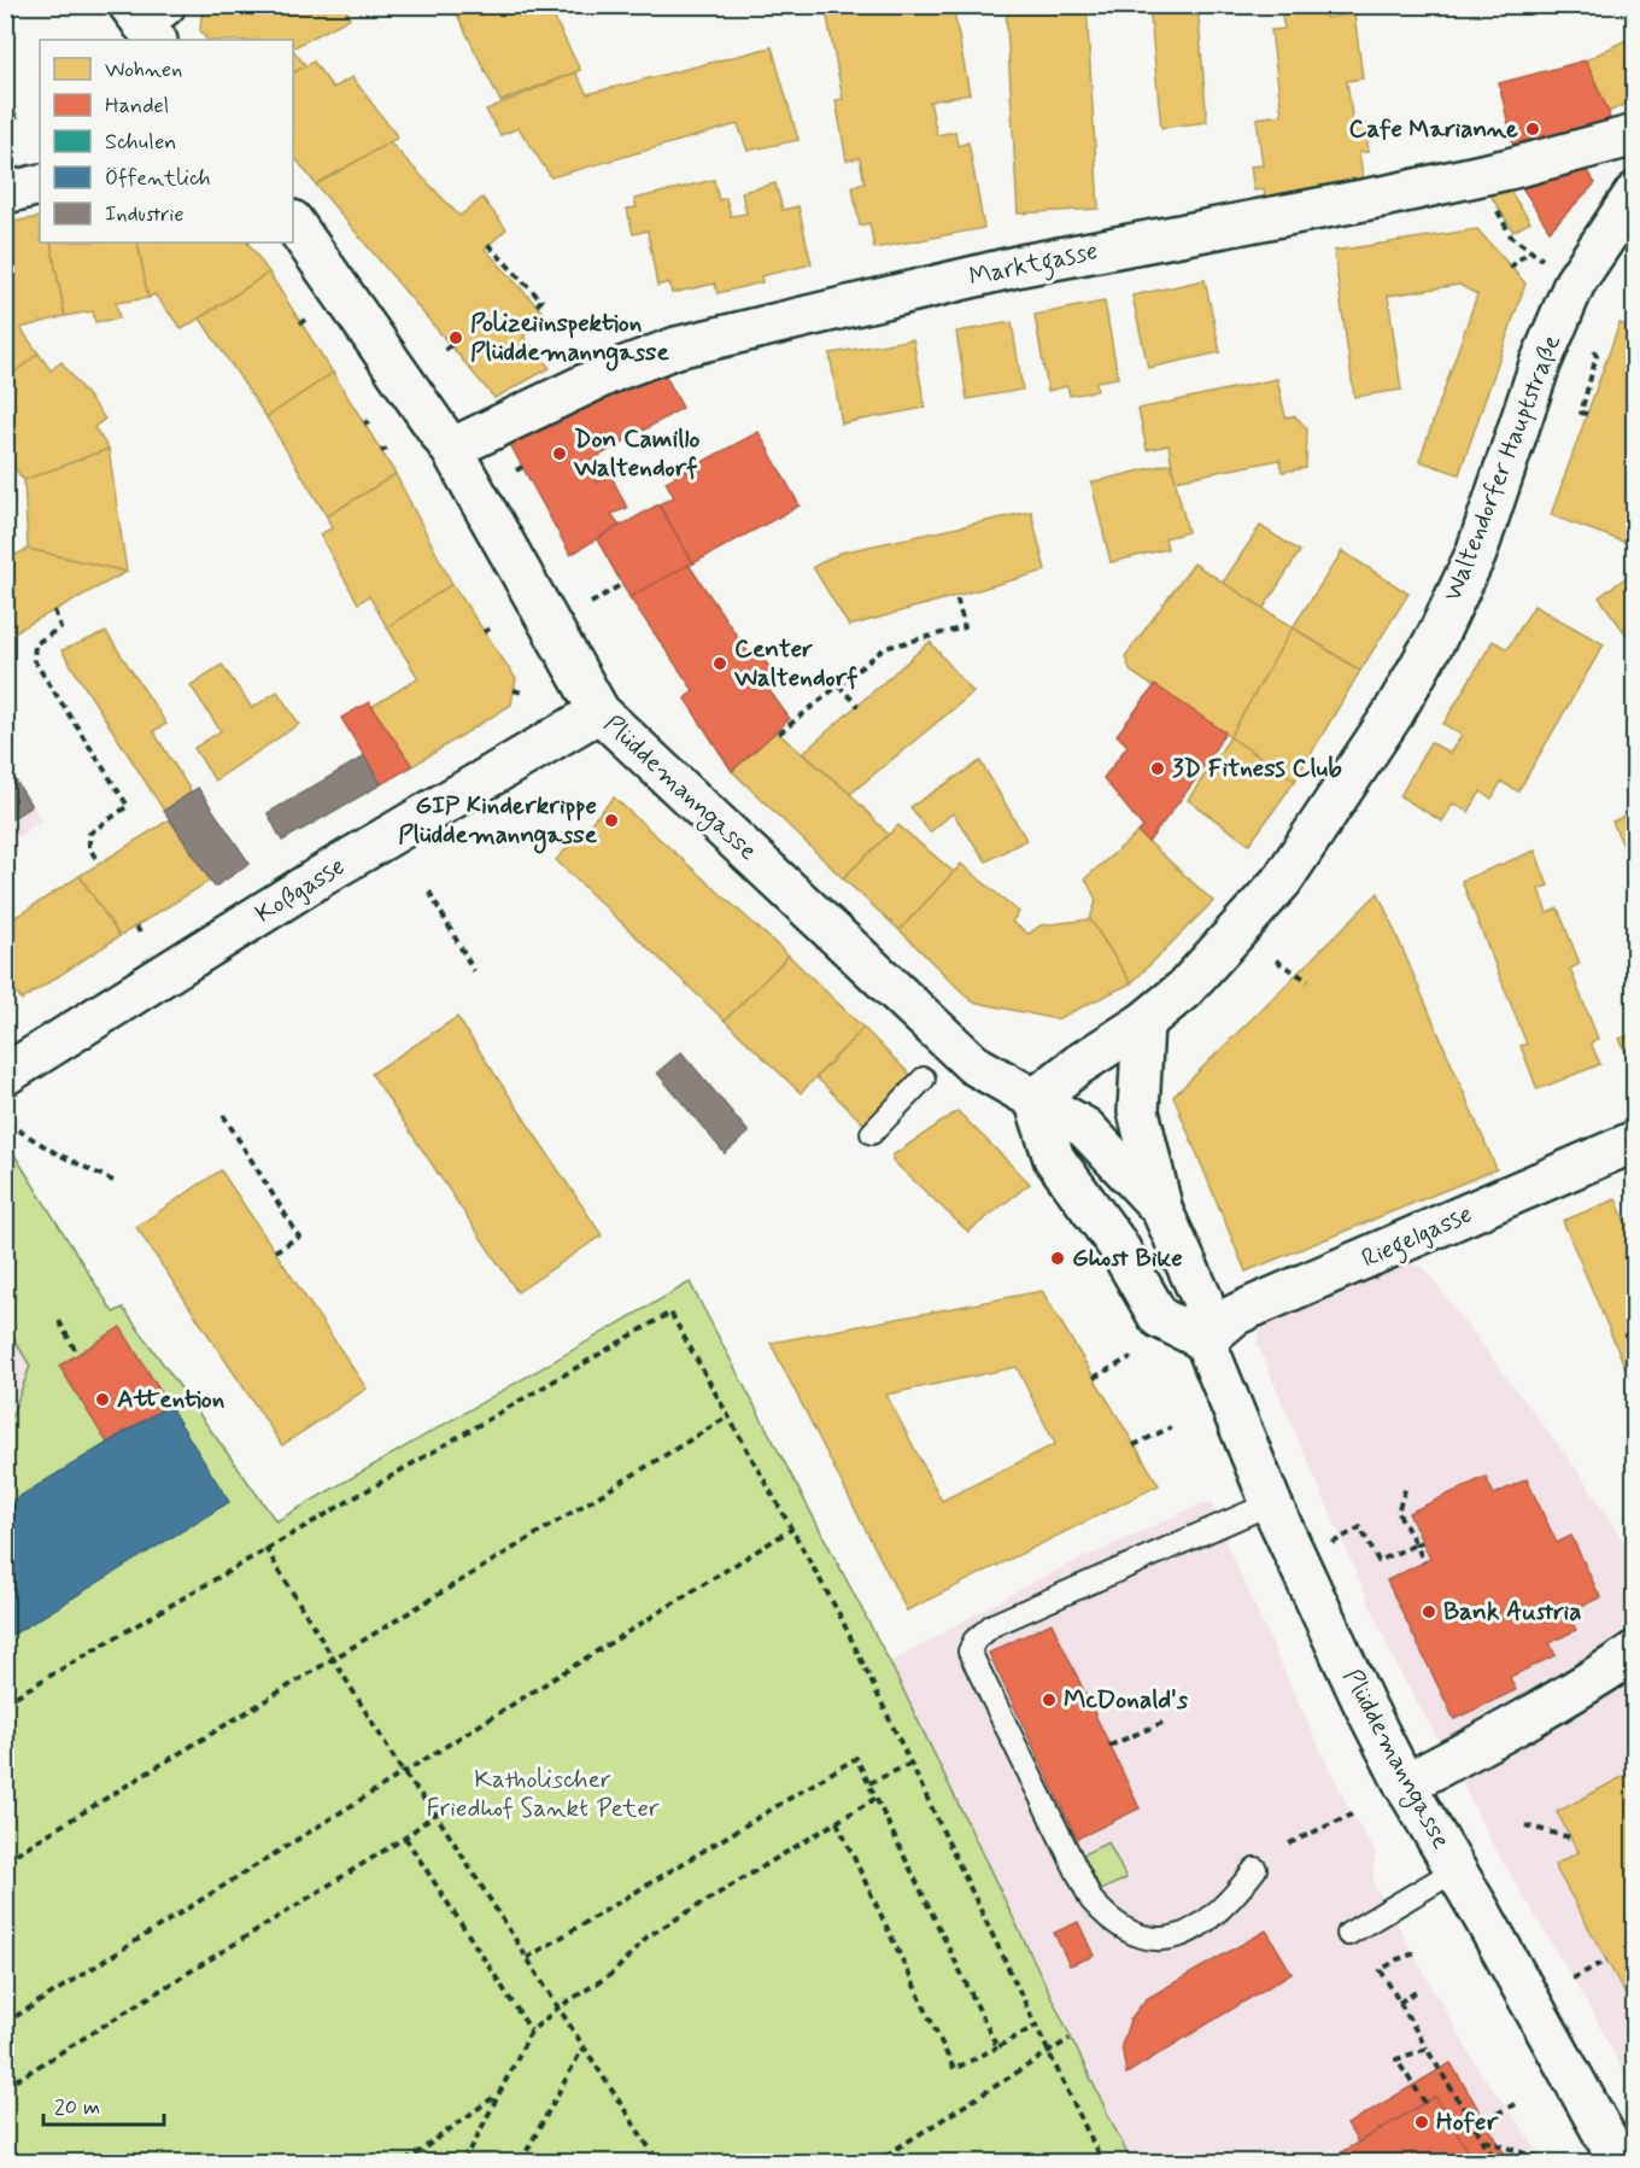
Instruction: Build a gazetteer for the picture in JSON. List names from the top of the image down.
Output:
{
  "streets": {
    "main road": [
      "Marktgasse",
      "Waltendorfer Hauptstraße",
      "Plüddemanngasse",
      "Koßgasse",
      "Riegelgasse"
    ]
  },
  "crossings": [
    ["Marktgasse", "Plüddemanngasse"],
    ["Waltendorfer Hauptstraße", "Plüddemanngasse"],
    ["Plüddemanngasse", "Koßgasse"],
    ["Plüddemanngasse", "Riegelgasse"]
  ],
  "parks": ["Katholischer Friedhof Sankt Peter"],
  "places": [
    "Cafe Marianne",
    "Polizeiinspektion Plüddemanngasse",
    "Don Camillo Waltendorf",
    "Center Waltendorf",
    "3D Fitness Club",
    "GIP Kinderkrippe Plüddemanngasse",
    "Ghost Bike",
    "Attention",
    "Bank Austria",
    "McDonald's",
    "Hofer"
  ],
  "legend": [
    "Wohnen",
    "Handel",
    "Schulen",
    "Öffentlich",
    "Industrie"
  ],
  "scale_bar": "20 m"
}
